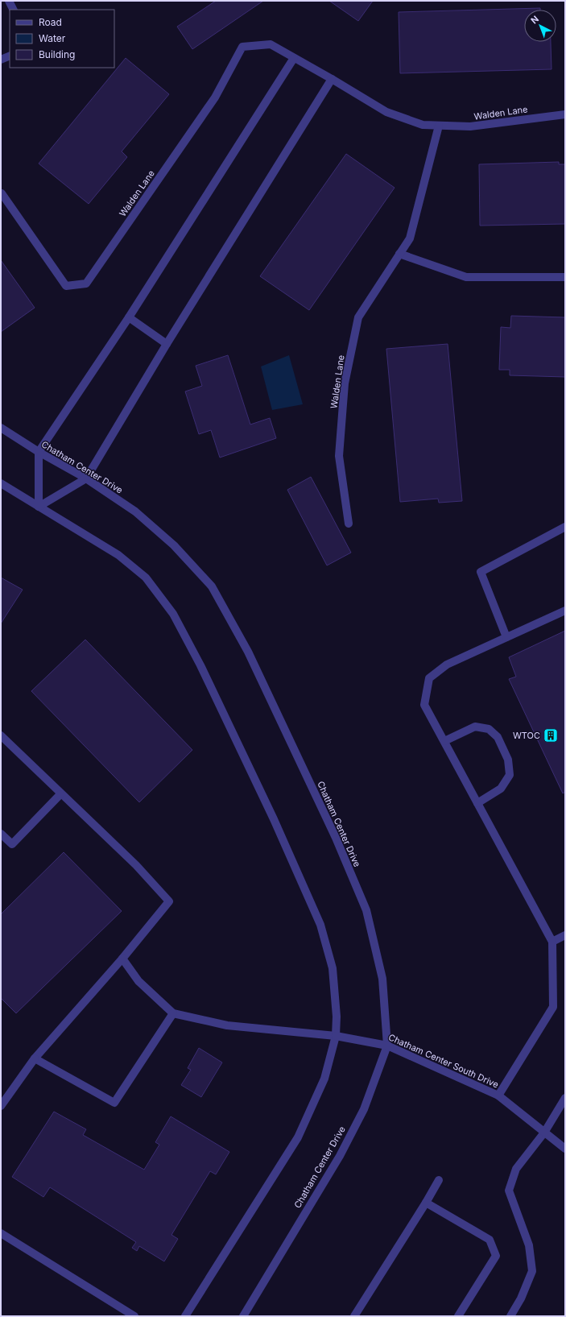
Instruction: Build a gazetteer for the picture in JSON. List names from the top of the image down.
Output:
{
  "streets": {
    "street": ["Walden Lane", "Chatham Center Drive", "Chatham Center South Drive"]
  },
  "crossings": [
    ["Chatham Center Drive", "Chatham Center South Drive"]
  ],
  "places": {
    "building": ["WTOC"]
  },
  "legend": ["Road", "Water", "Building"],
  "north": "top left"
}
